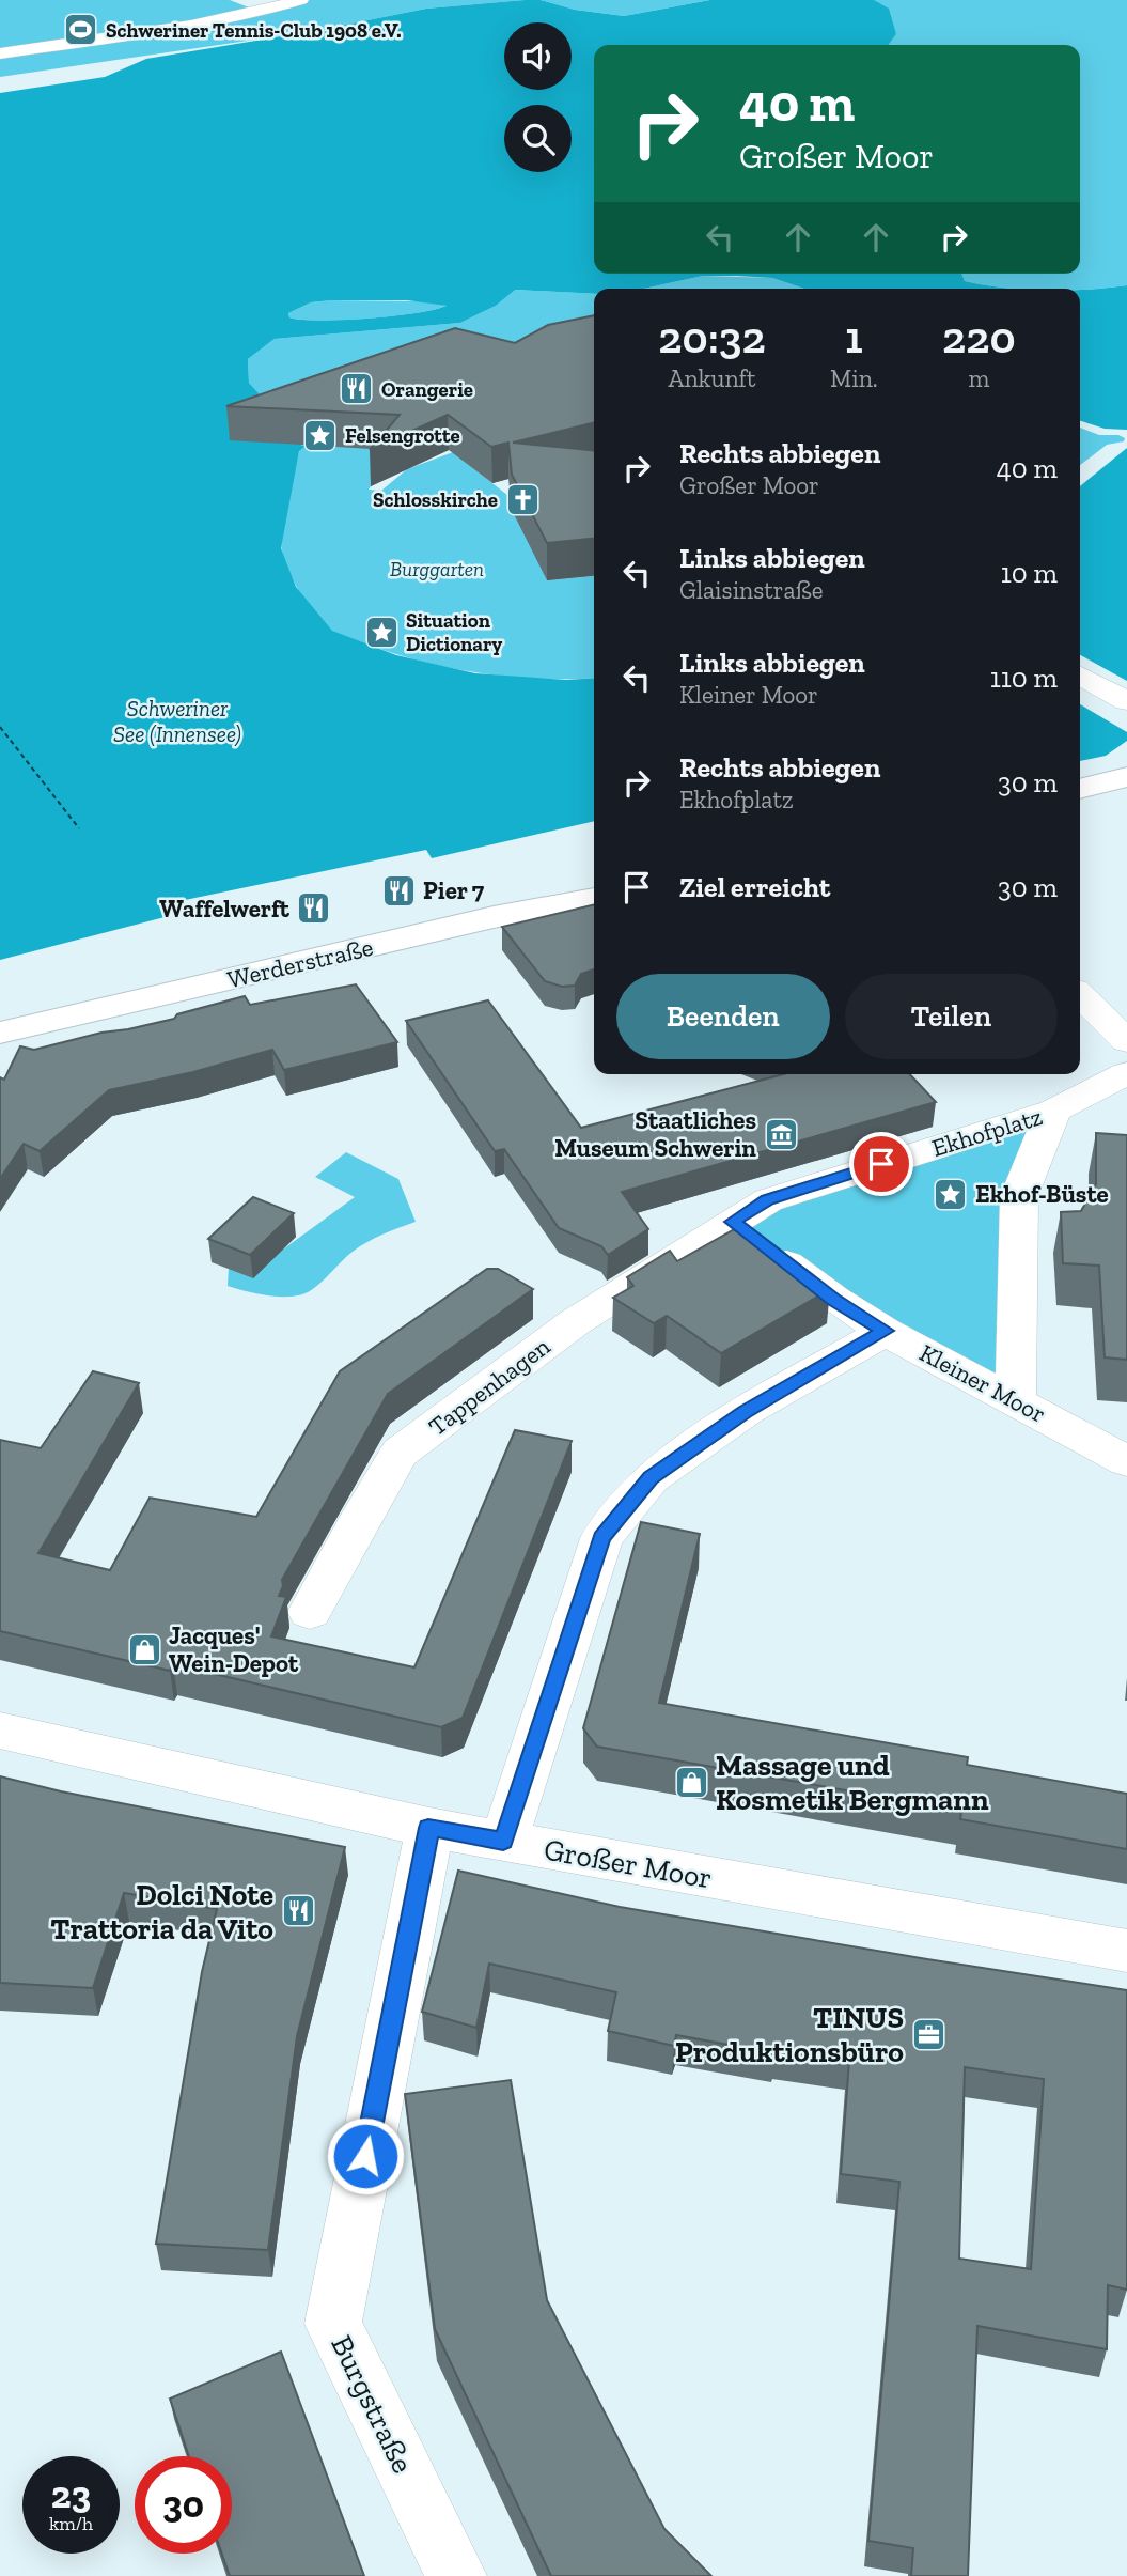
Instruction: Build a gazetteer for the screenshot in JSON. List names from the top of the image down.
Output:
{
  "streets": {
    "street": [
      "Werderstraße",
      "Ekhofplatz",
      "Kleiner Moor",
      "Tappenhagen",
      "Großer Moor",
      "Burgstraße"
    ]
  },
  "crossings": [
    ["Ekhofplatz", "Kleiner Moor"],
    ["Ekhofplatz", "Tappenhagen"],
    ["Kleiner Moor", "Tappenhagen"],
    ["Großer Moor", "Burgstraße"]
  ],
  "water": ["Schweriner See (Innensee)"],
  "parks": ["Burggarten"],
  "places": {
    "sports": ["Schweriner Tennis-Club 1908 e.V."],
    "restaurant": [
      "Orangerie",
      "Pier 7",
      "Waffelwerft",
      "Dolci Note Trattoria da Vito"
    ],
    "place": ["Felsengrotte", "Situation Dictionary", "Ekhof-Büste"],
    "church": ["Schlosskirche"],
    "museum": ["Staatliches Museum Schwerin"],
    "shop": ["Jacques' Wein-Depot", "Massage und Kosmetik Bergmann"],
    "office": ["TINUS Produktionsbüro"]
  },
  "page": {
    "turn": ["40 m", "Großer Moor"],
    "eta": [
      "20:32",
      "Ankunft",
      "1",
      "Min.",
      "220",
      "m"
    ],
    "list": [
      {
        "name": "Rechts abbiegen",
        "note": "Großer Moor",
        "value": "40 m"
      },
      {
        "name": "Links abbiegen",
        "note": "Glaisinstraße",
        "value": "10 m"
      },
      {
        "name": "Links abbiegen",
        "note": "Kleiner Moor",
        "value": "110 m"
      },
      {
        "name": "Rechts abbiegen",
        "note": "Ekhofplatz",
        "value": "30 m"
      },
      {
        "name": "Ziel erreicht",
        "value": "30 m"
      }
    ],
    "buttons": ["Beenden", "Teilen"],
    "speed": "23 km/h",
    "limit": "30"
  }
}
